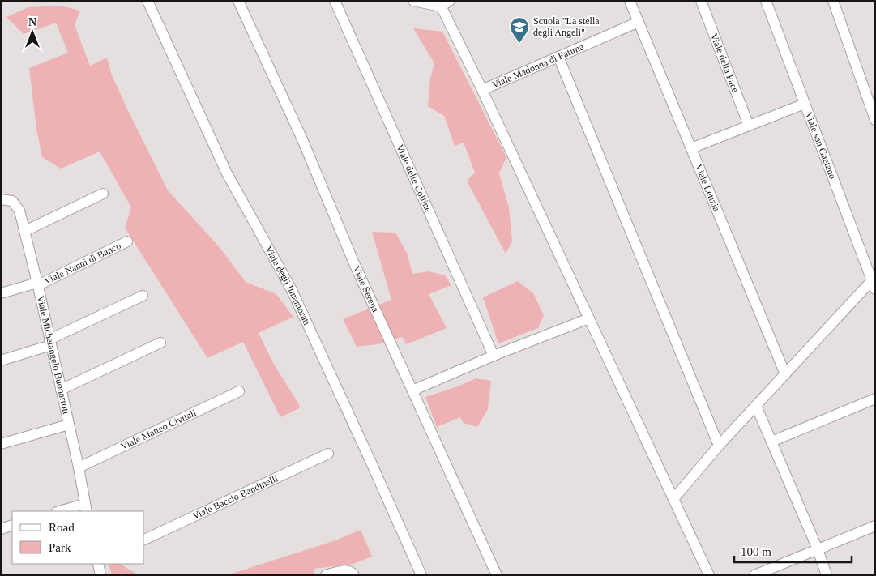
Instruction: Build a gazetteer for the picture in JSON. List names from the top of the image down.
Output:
{
  "streets": {
    "street": [
      "Viale della Pace",
      "Viale Madonna di Fatima",
      "Viale san Gaetano",
      "Viale delle Colline",
      "Viale Letizia",
      "Viale Nanni di Banco",
      "Viale degli Innamorati",
      "Viale Serena",
      "Viale Michelangelo Buonarroti",
      "Viale Matteo Civitali",
      "Viale Baccio Bandinelli"
    ]
  },
  "crossings": [
    ["Viale Madonna di Fatima", "Viale Letizia"],
    ["Viale Nanni di Banco", "Viale Michelangelo Buonarroti"],
    ["Viale Michelangelo Buonarroti", "Viale Matteo Civitali"]
  ],
  "places": {
    "school or university": ["Scuola \"La stella degli Angeli\""]
  },
  "legend": ["Road", "Park"],
  "scale_bar": "100 m",
  "north": "top"
}
